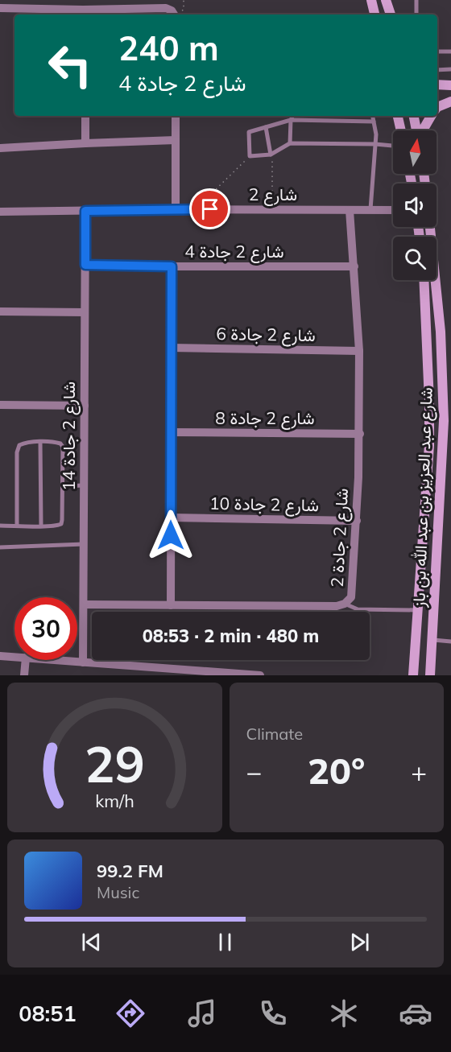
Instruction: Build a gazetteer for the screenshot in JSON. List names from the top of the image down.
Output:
{
  "streets": {
    "street": [
      "شارع 2",
      "شارع 2 جادة 4",
      "شارع 2 جادة 6",
      "شارع 2 جادة 8",
      "شارع 2 جادة 14",
      "شارع عبد العزيز بن عبد الله بن باز",
      "شارع 2 جادة 10",
      "شارع 2 جادة 2"
    ]
  },
  "crossings": [
    ["شارع 2", "شارع 2 جادة 14"],
    ["شارع 2", "شارع 2 جادة 2"],
    ["شارع 2 جادة 4", "شارع 2 جادة 14"],
    ["شارع 2 جادة 4", "شارع 2 جادة 2"],
    ["شارع 2 جادة 6", "شارع 2 جادة 2"],
    ["شارع 2 جادة 8", "شارع 2 جادة 2"],
    ["شارع 2 جادة 14", "شارع 2 جادة 2"],
    ["شارع 2 جادة 10", "شارع 2 جادة 2"]
  ],
  "north": "top",
  "page": {
    "turn": ["240 m", "شارع 2 جادة 4"],
    "limit": "30",
    "trip": "08:53 · 2 min · 480 m",
    "tile": "Climate",
    "heat": ["−", "20°", "+"],
    "song": ["99.2 FM", "Music"],
    "tabs": "08:51",
    "gauge": ["29", "km/h"]
  }
}
